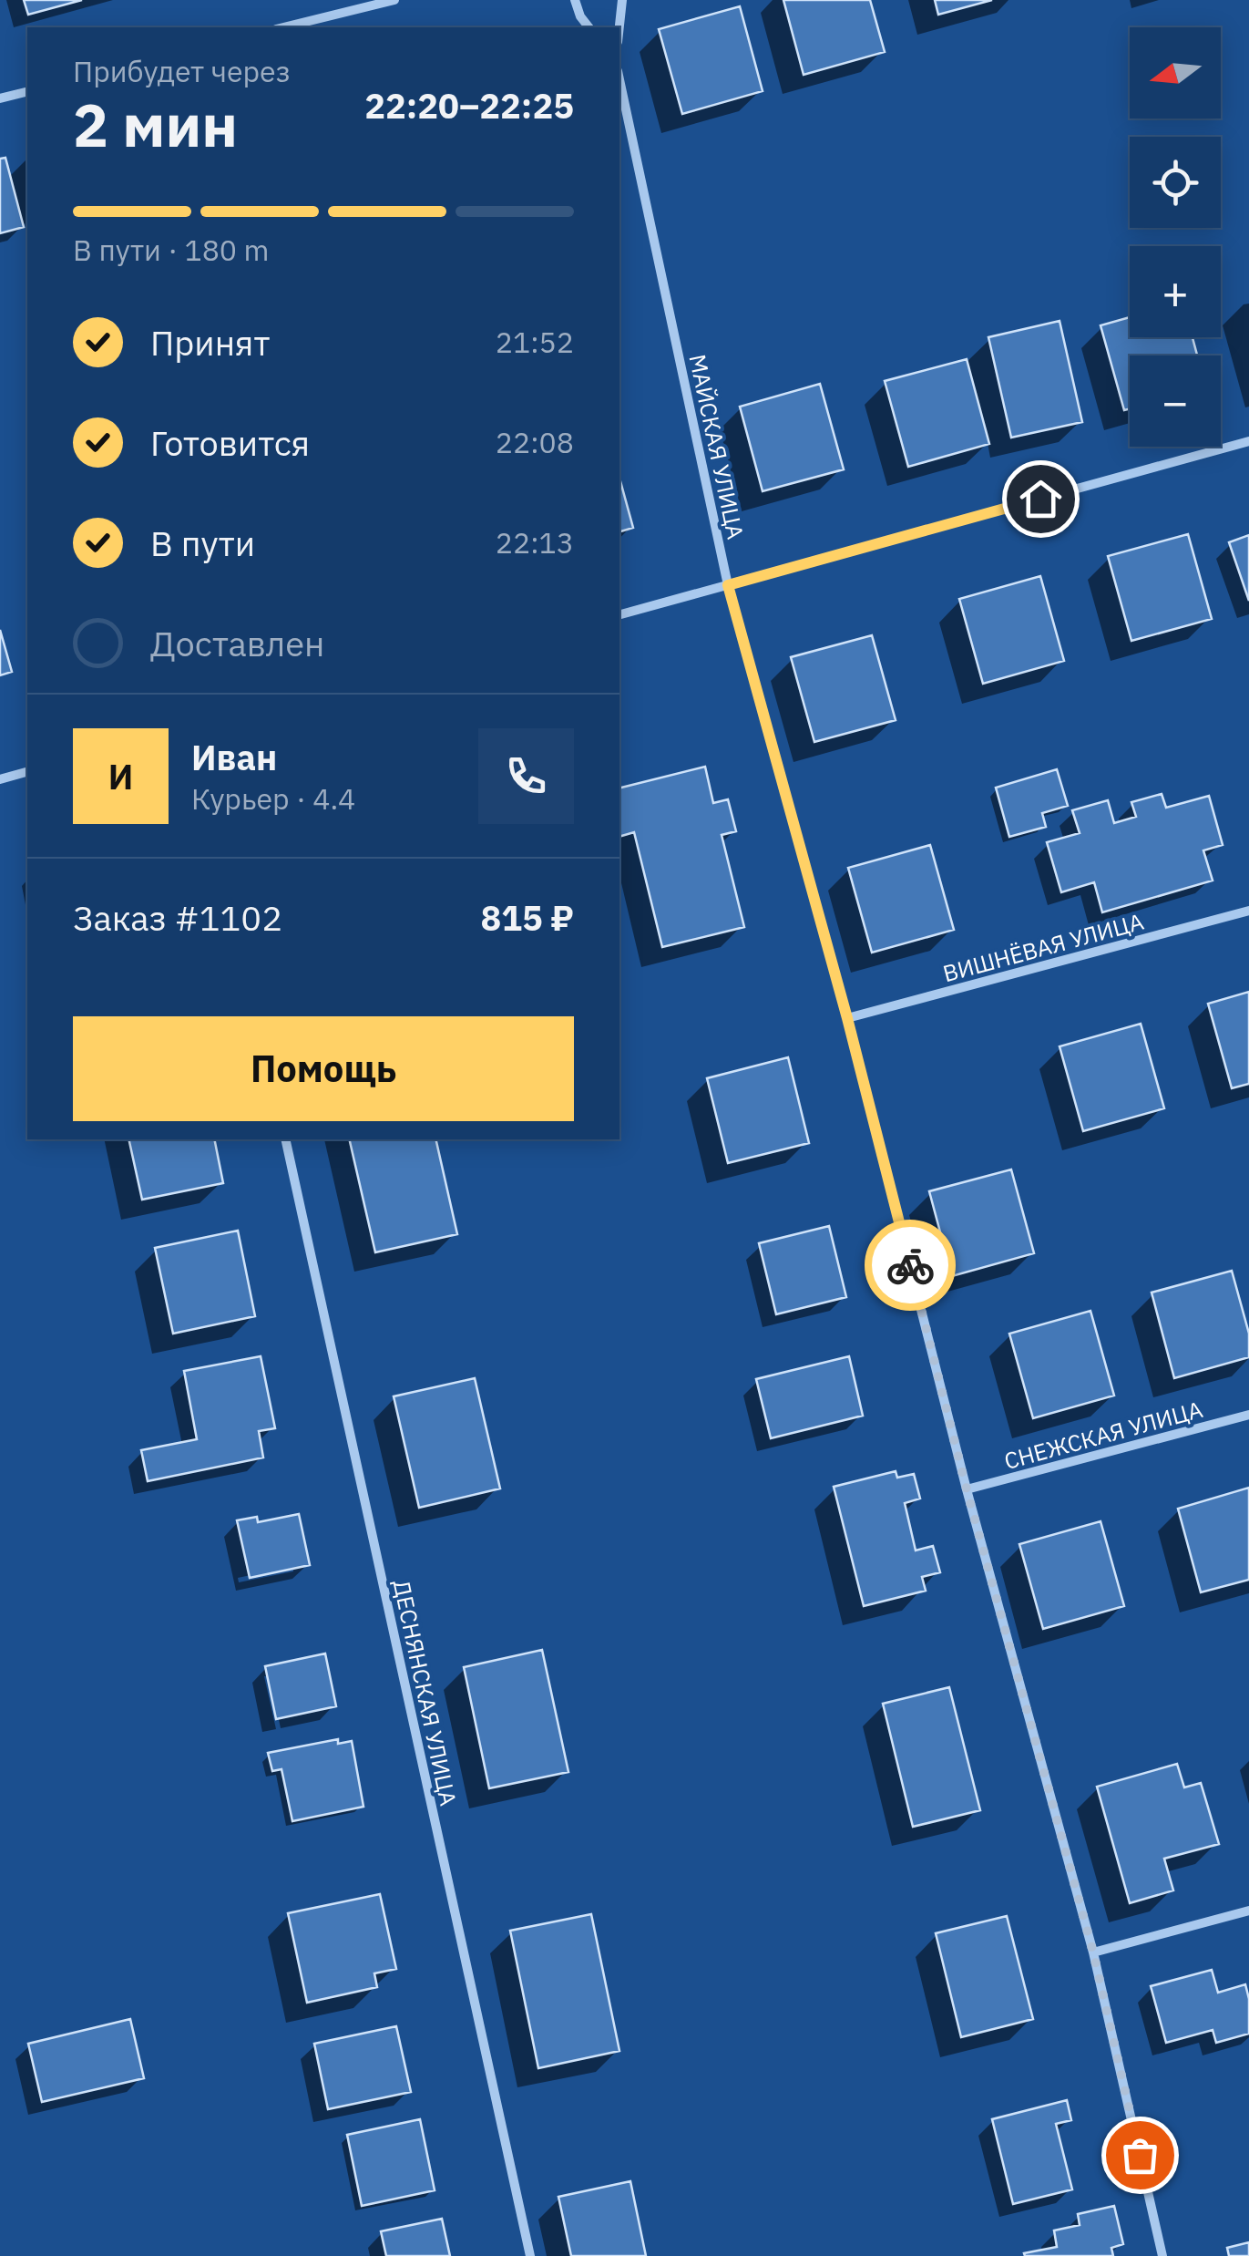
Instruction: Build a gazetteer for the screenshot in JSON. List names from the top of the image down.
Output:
{
  "streets": {
    "street": [
      "МАЙСКАЯ УЛИЦА",
      "ВИШНЁВАЯ УЛИЦА",
      "СНЕЖСКАЯ УЛИЦА",
      "ДЕСНЯНСКАЯ УЛИЦА"
    ]
  },
  "crossings": [
    ["МАЙСКАЯ УЛИЦА", "ВИШНЁВАЯ УЛИЦА"],
    ["МАЙСКАЯ УЛИЦА", "СНЕЖСКАЯ УЛИЦА"]
  ],
  "north": "left",
  "page": {
    "map_buttons": ["+", "−"],
    "heading": ["2 мин", "Прибудет через", "22:20–22:25"],
    "panel": [
      "Иван",
      "Курьер · 4.4",
      "Заказ #1102",
      "815 ₽"
    ],
    "bar": "В пути · 180 m",
    "list": [
      ["Принят", "21:52"],
      ["Готовится", "22:08"],
      ["В пути", "22:13"],
      "Доставлен"
    ],
    "round": "И",
    "buttons": "Помощь"
  }
}
